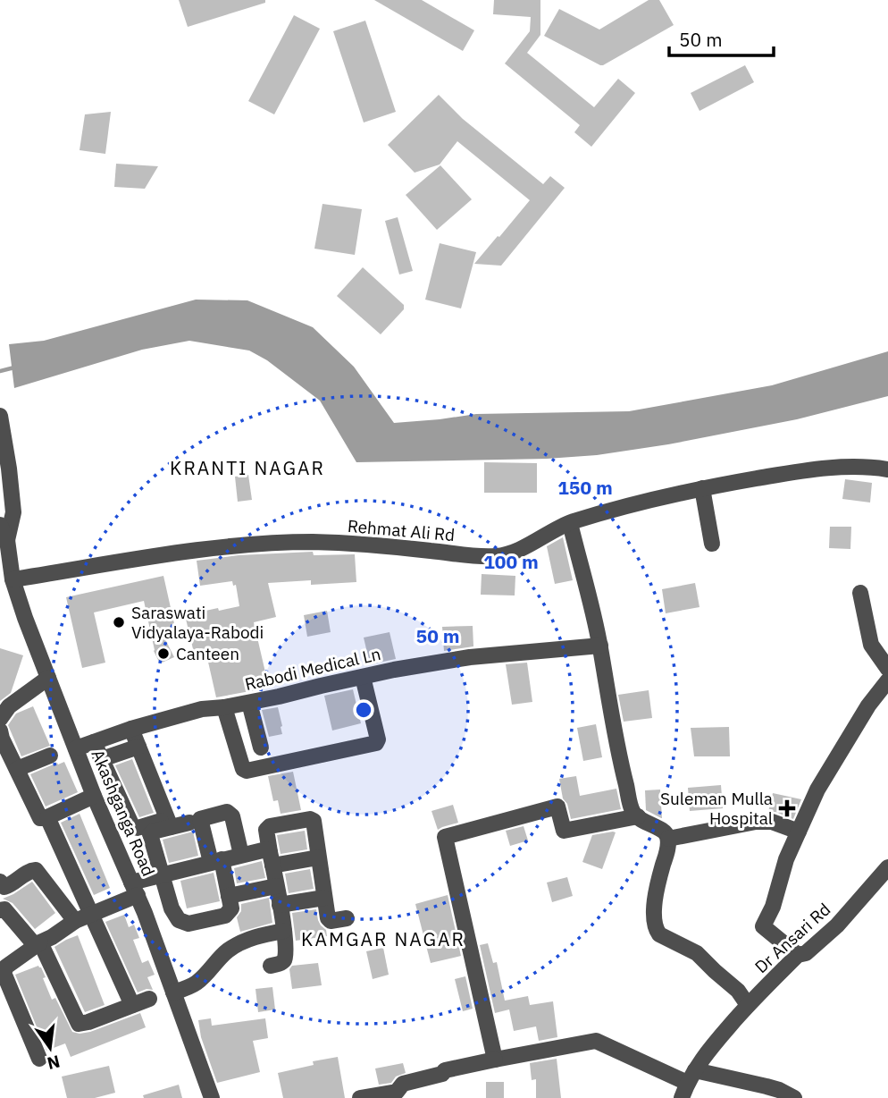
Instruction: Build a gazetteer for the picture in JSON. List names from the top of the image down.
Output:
{
  "streets": {
    "street": [
      "Rehmat Ali Rd",
      "Rabodi Medical Ln",
      "Akashganga Road",
      "Dr Ansari Rd"
    ]
  },
  "crossings": [
    ["Rehmat Ali Rd", "Akashganga Road"],
    ["Rabodi Medical Ln", "Akashganga Road"]
  ],
  "districts": ["KRANTI NAGAR", "KAMGAR NAGAR"],
  "places": {
    "other": ["Saraswati Vidyalaya-Rabodi", "Canteen"],
    "health": ["Suleman Mulla Hospital"]
  },
  "scale_bar": "50 m",
  "north": "bottom",
  "rings": ["150 m", "100 m", "50 m"]
}
